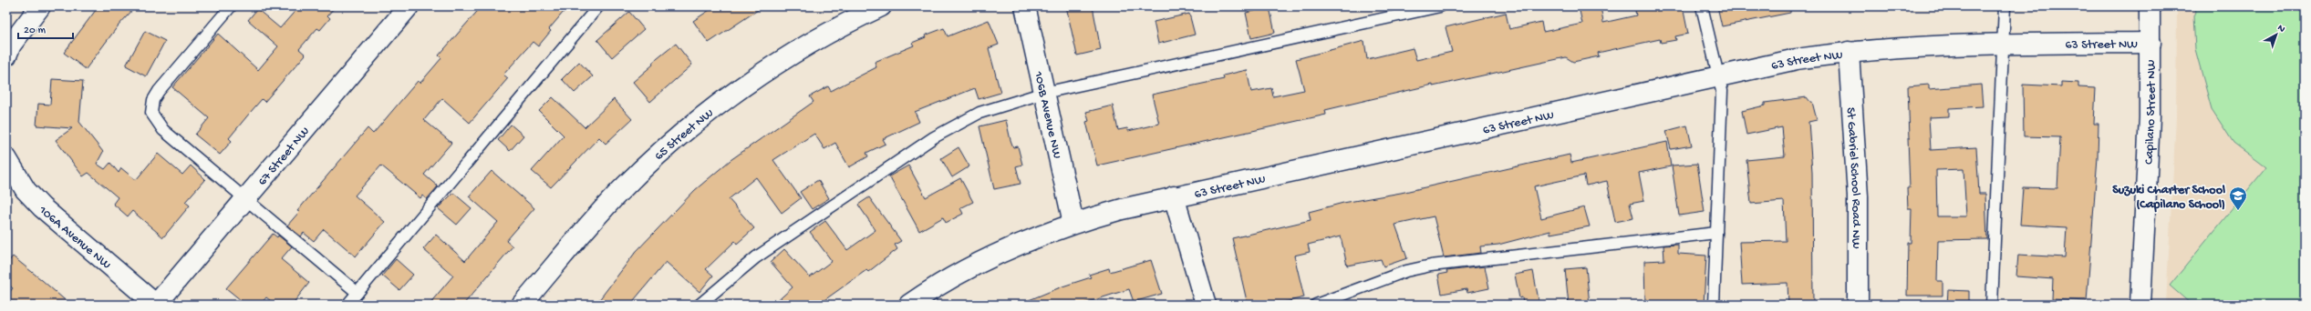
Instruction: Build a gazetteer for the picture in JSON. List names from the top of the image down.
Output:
{
  "streets": {
    "street": [
      "63 Street NW",
      "Capilano Street NW",
      "106B Avenue NW",
      "65 Street NW",
      "67 Street NW",
      "St Gabriel School Road NW",
      "106A Avenue NW"
    ]
  },
  "crossings": [
    ["63 Street NW", "Capilano Street NW"],
    ["63 Street NW", "106B Avenue NW"],
    ["63 Street NW", "St Gabriel School Road NW"],
    ["67 Street NW", "106A Avenue NW"]
  ],
  "places": {
    "school or university": ["Suzuki Charter School (Capilano School)"]
  },
  "scale_bar": "20 m",
  "north": "top right"
}
